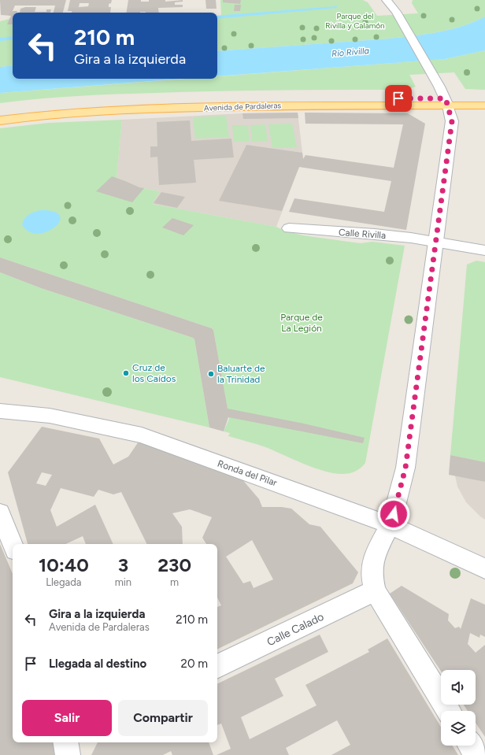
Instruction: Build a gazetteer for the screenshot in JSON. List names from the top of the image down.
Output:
{
  "streets": {
    "main road": ["Avenida de Pardaleras"],
    "street": ["Calle Rivilla", "Ronda del Pilar", "Calle Calado"]
  },
  "water": ["Río Rivilla"],
  "parks": ["Parque del Rivilla y Calamón", "Parque de La Legión"],
  "places": ["Cruz de los Caídos", "Baluarte de la Trinidad"],
  "page": {
    "turn": ["210 m", "Gira a la izquierda"],
    "eta": [
      "10:40",
      "Llegada",
      "3",
      "min",
      "230",
      "m"
    ],
    "list": [
      {
        "name": "Gira a la izquierda",
        "note": "Avenida de Pardaleras",
        "value": "210 m"
      },
      {
        "name": "Llegada al destino",
        "value": "20 m"
      }
    ],
    "buttons": ["Salir", "Compartir"]
  }
}
